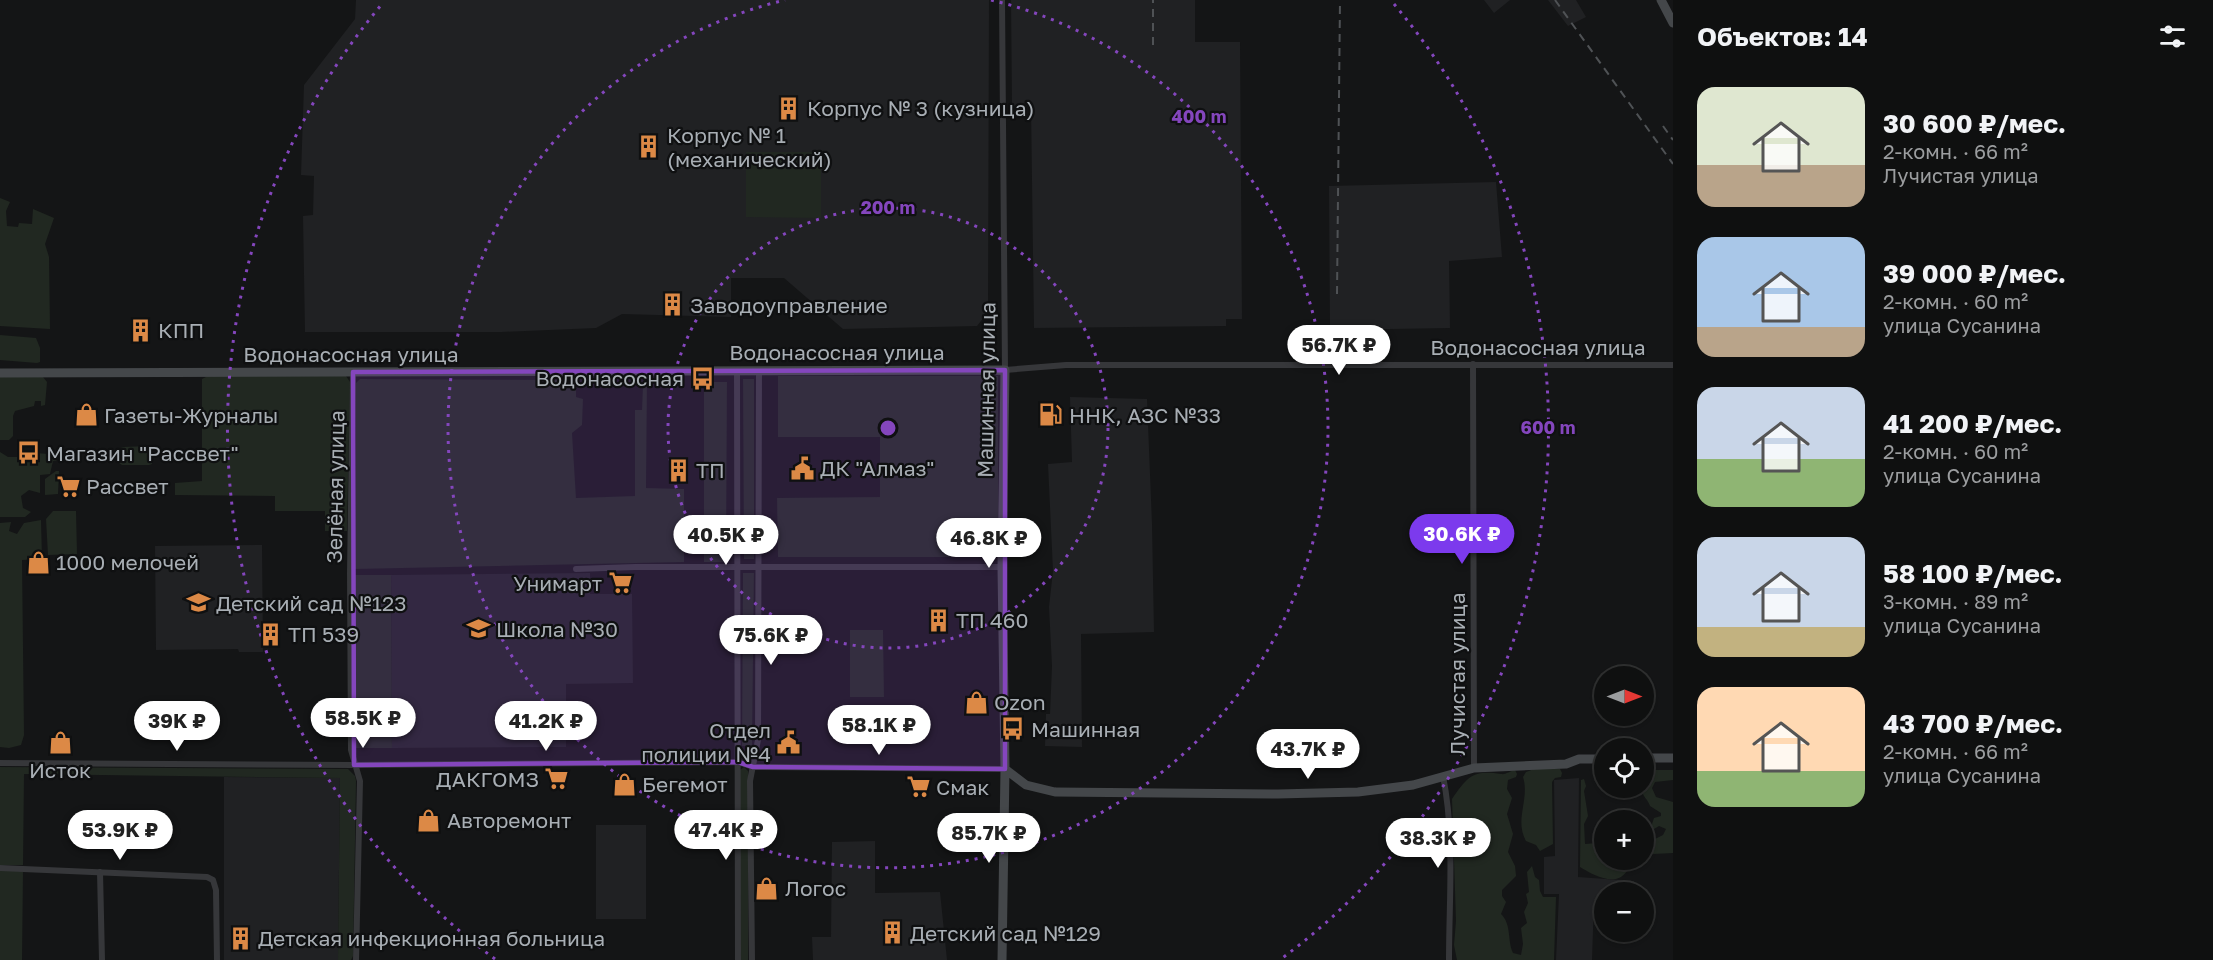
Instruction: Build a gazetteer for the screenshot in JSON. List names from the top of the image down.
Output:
{
  "streets": {
    "street": [
      "Водонасосная улица",
      "Машинная улица",
      "Зелёная улица",
      "Лучистая улица"
    ]
  },
  "crossings": [
    ["Водонасосная улица", "Машинная улица"],
    ["Водонасосная улица", "Зелёная улица"],
    ["Водонасосная улица", "Лучистая улица"]
  ],
  "places": {
    "building": [
      "Корпус № 3 (кузница)",
      "Корпус № 1 (механический)",
      "Заводоуправление",
      "КПП",
      "ТП",
      "ТП 460",
      "ТП 539",
      "Детский сад №129",
      "Детская инфекционная больница"
    ],
    "bus stop": ["Водонасосная", "Магазин \"Рассвет\"", "Машинная"],
    "shop": [
      "Газеты-Журналы",
      "1000 мелочей",
      "Ozon",
      "Исток",
      "Бегемот",
      "Авторемонт",
      "Логос"
    ],
    "fuel station": ["ННК, АЗС №33"],
    "public building": ["ДК \"Алмаз\"", "Отдел полиции №4"],
    "supermarket": [
      "Рассвет",
      "Унимарт",
      "ДАКГОМЗ",
      "Смак"
    ],
    "school or university": ["Детский сад №123", "Школа №30"]
  },
  "north": "right",
  "page": {
    "heading": "Объектов: 14",
    "list": [
      {
        "name": "30 600 ₽/мес.",
        "note": "2-комн. · 66 m² · Лучистая улица"
      },
      {
        "name": "39 000 ₽/мес.",
        "note": "2-комн. · 60 m² · улица Сусанина"
      },
      {
        "name": "41 200 ₽/мес.",
        "note": "2-комн. · 60 m² · улица Сусанина"
      },
      {
        "name": "58 100 ₽/мес.",
        "note": "3-комн. · 89 m² · улица Сусанина"
      },
      {
        "name": "43 700 ₽/мес.",
        "note": "2-комн. · 66 m² · улица Сусанина"
      }
    ],
    "price": [
      "56.7K ₽",
      "30.6K ₽",
      "40.5K ₽",
      "46.8K ₽",
      "75.6K ₽",
      "58.5K ₽",
      "39K ₽",
      "41.2K ₽",
      "58.1K ₽",
      "43.7K ₽",
      "53.9K ₽",
      "47.4K ₽",
      "85.7K ₽",
      "38.3K ₽"
    ],
    "map_buttons": ["+", "−"]
  },
  "rings": ["400 m", "200 m", "600 m"]
}
